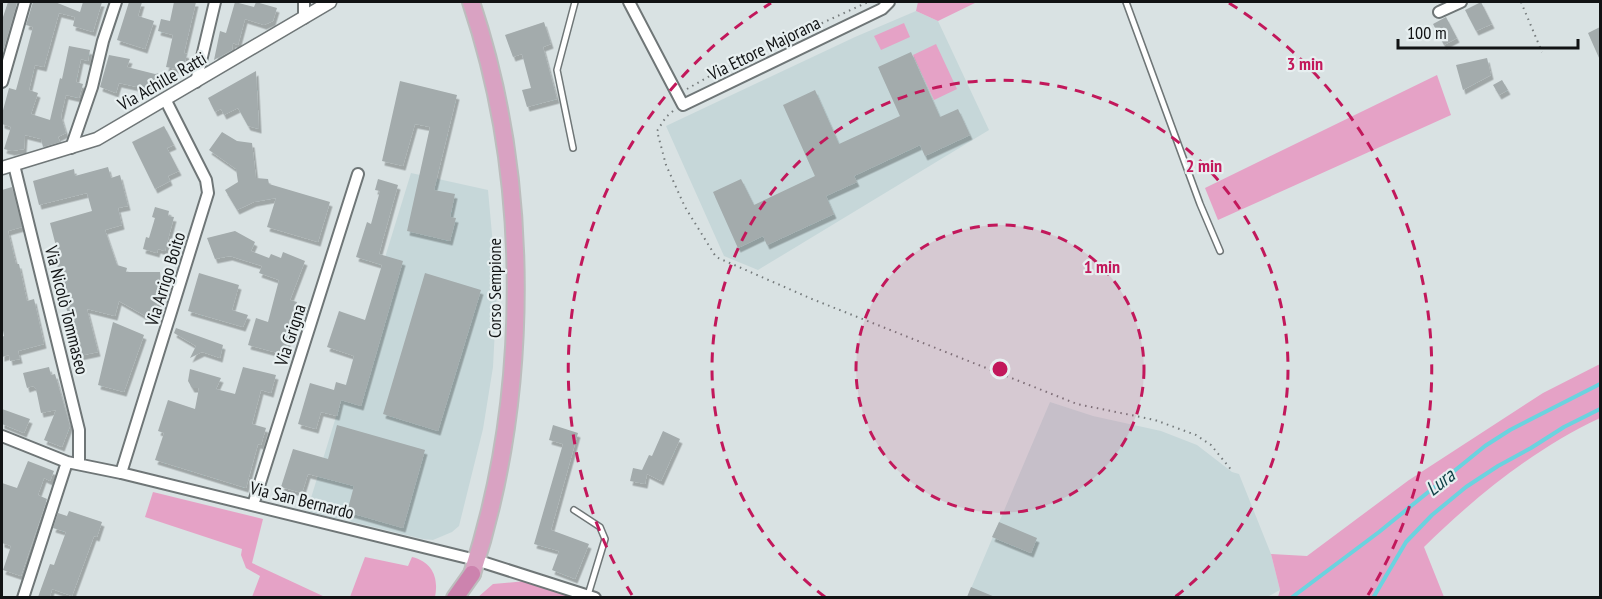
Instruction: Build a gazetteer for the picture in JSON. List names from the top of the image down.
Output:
{
  "streets": {
    "highway": ["Corso Sempione"],
    "street": [
      "Via Ettore Majorana",
      "Via Achille Ratti",
      "Via Arrigo Boito",
      "Via Nicolò Tommaseo",
      "Via Grigna",
      "Via San Bernardo"
    ]
  },
  "crossings": [
    ["Via Achille Ratti", "Via Arrigo Boito"],
    ["Via Achille Ratti", "Via Nicolò Tommaseo"],
    ["Via Arrigo Boito", "Via San Bernardo"],
    ["Corso Sempione", "Via San Bernardo"],
    ["Via Nicolò Tommaseo", "Via San Bernardo"],
    ["Via Grigna", "Via San Bernardo"]
  ],
  "water": ["Lura"],
  "scale_bar": "100 m",
  "rings": ["3 min", "2 min", "1 min"]
}
